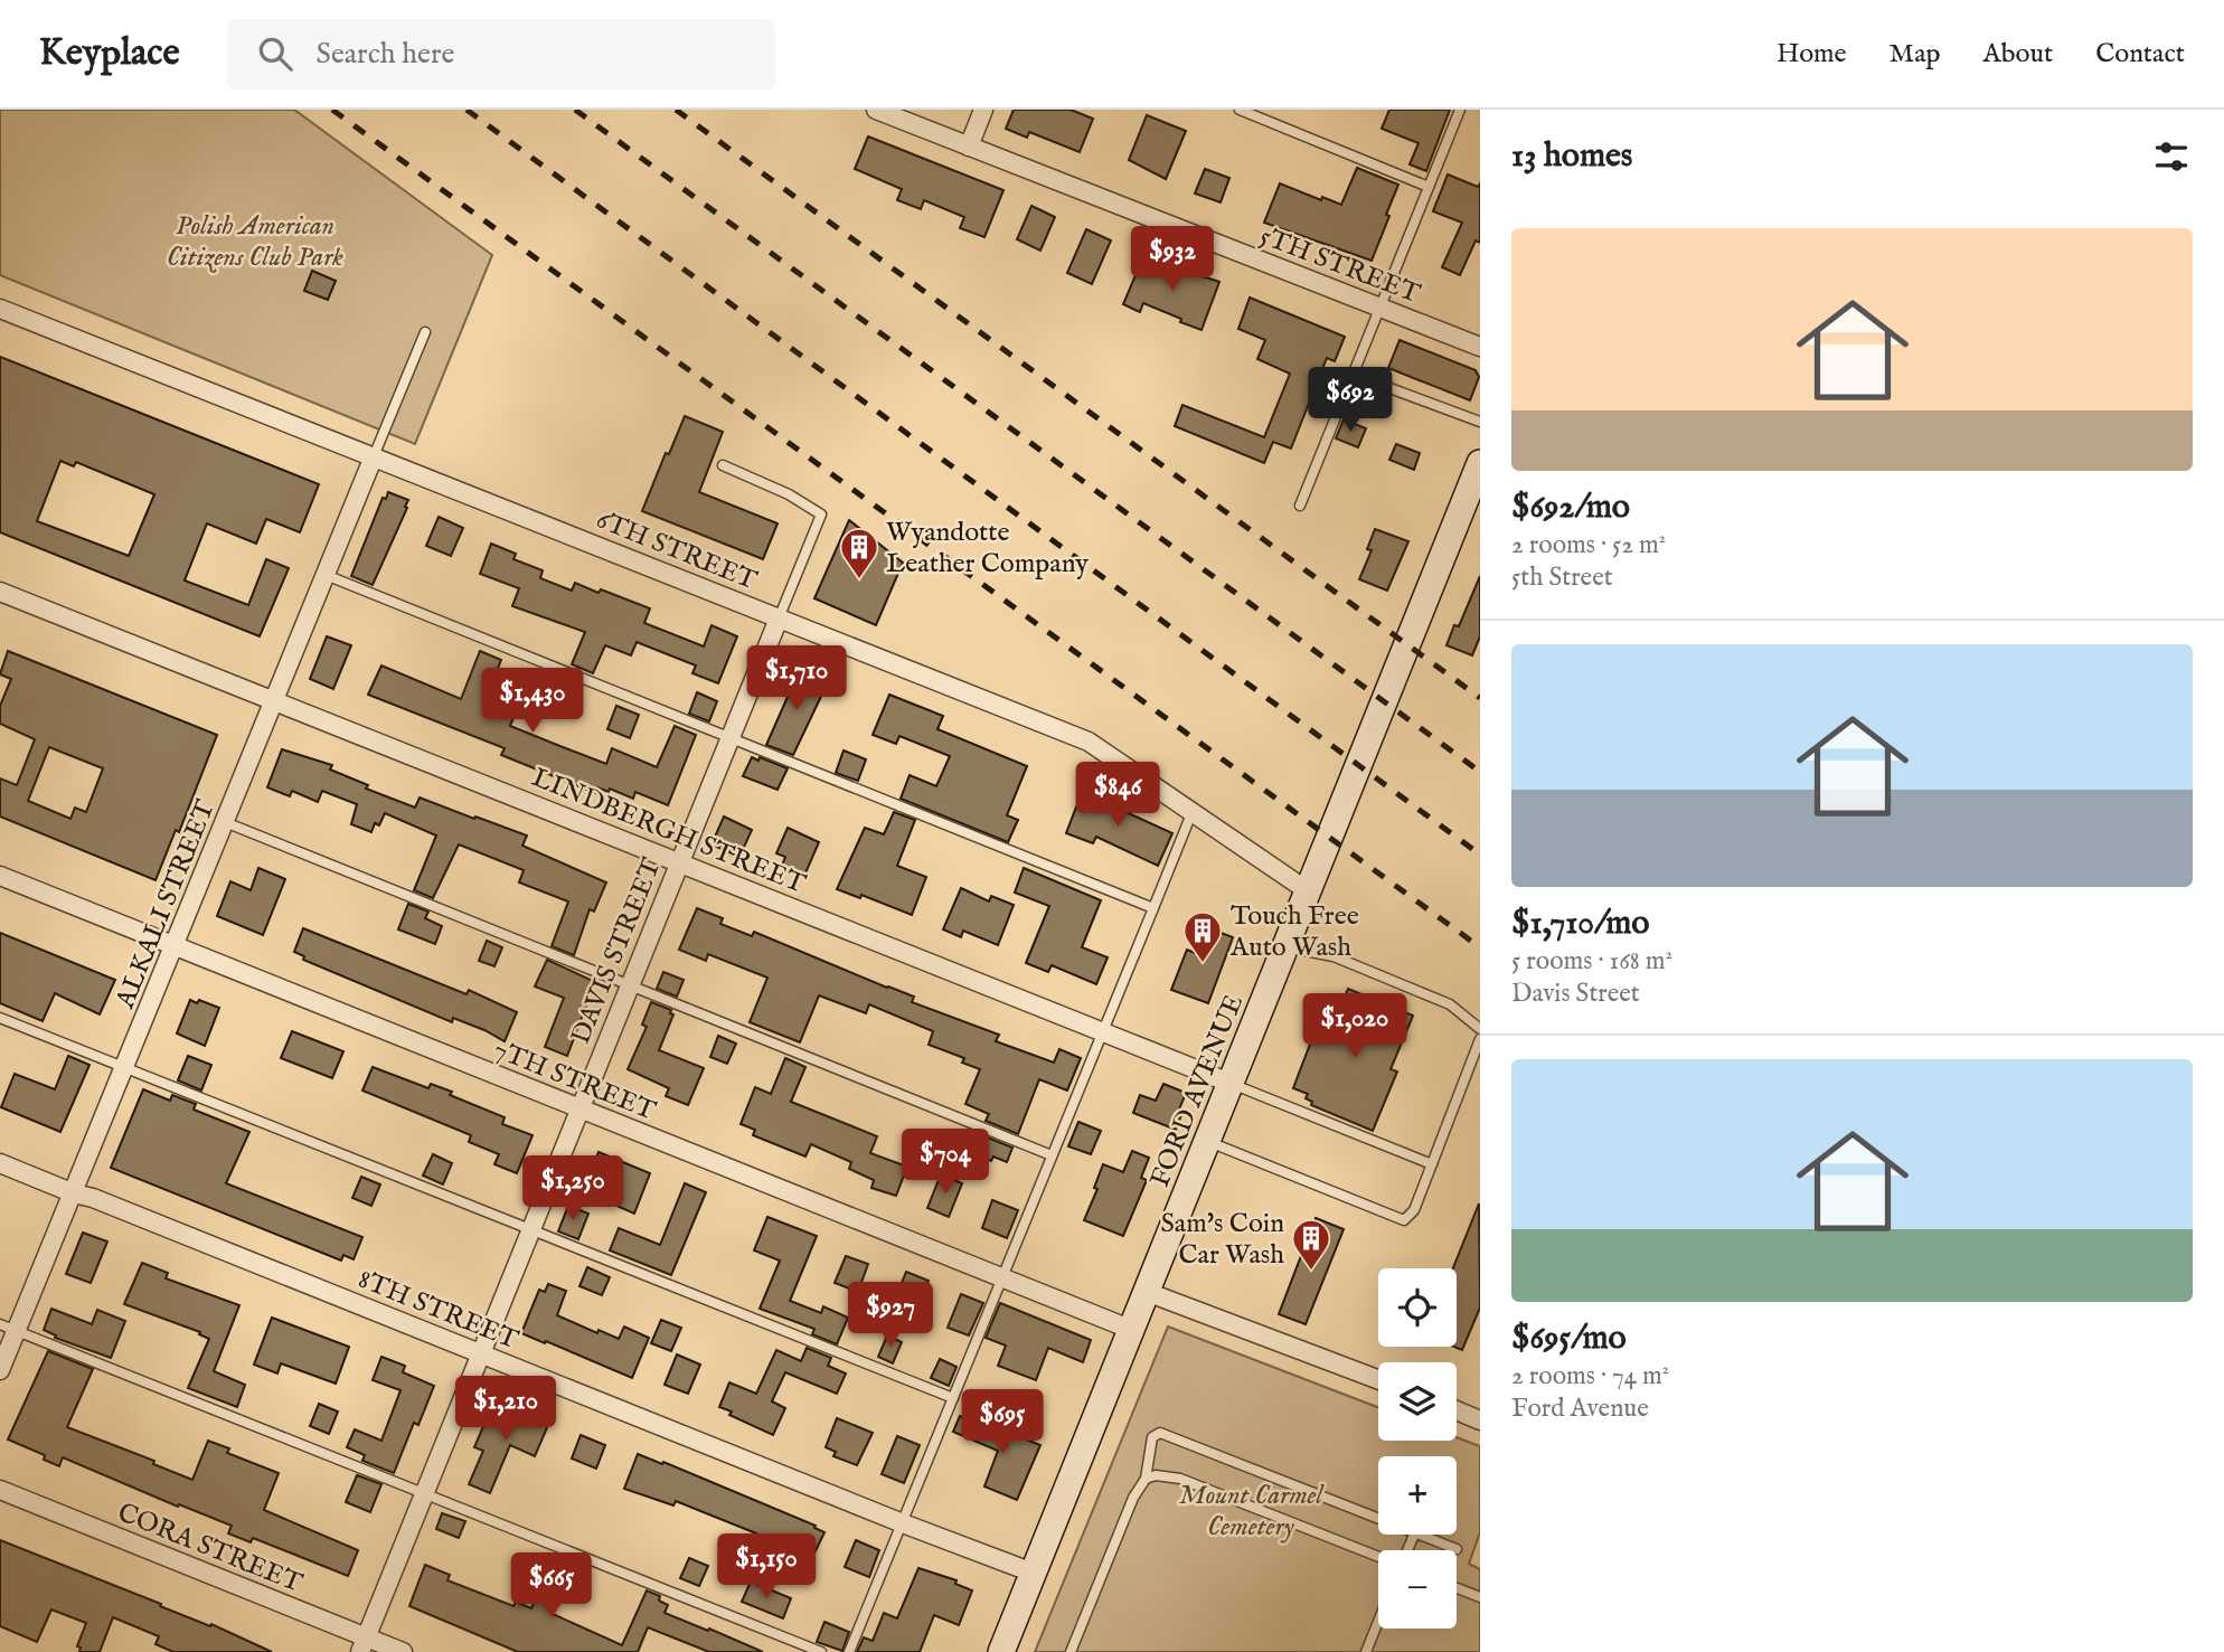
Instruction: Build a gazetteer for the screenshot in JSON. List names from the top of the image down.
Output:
{
  "streets": {
    "main road": ["FORD AVENUE"],
    "street": [
      "5TH STREET",
      "6TH STREET",
      "LINDBERGH STREET",
      "ALKALI STREET",
      "DAVIS STREET",
      "7TH STREET",
      "8TH STREET",
      "CORA STREET"
    ]
  },
  "crossings": [
    ["6TH STREET", "ALKALI STREET"],
    ["6TH STREET", "DAVIS STREET"],
    ["6TH STREET", "FORD AVENUE"],
    ["LINDBERGH STREET", "ALKALI STREET"],
    ["LINDBERGH STREET", "DAVIS STREET"],
    ["LINDBERGH STREET", "FORD AVENUE"],
    ["ALKALI STREET", "7TH STREET"],
    ["ALKALI STREET", "8TH STREET"],
    ["DAVIS STREET", "7TH STREET"],
    ["DAVIS STREET", "8TH STREET"],
    ["DAVIS STREET", "CORA STREET"],
    ["7TH STREET", "FORD AVENUE"],
    ["FORD AVENUE", "8TH STREET"]
  ],
  "parks": ["Polish American Citizens Club Park", "Mount Carmel Cemetery"],
  "places": {
    "building": ["Wyandotte Leather Company", "Touch Free Auto Wash", "Sam's Coin Car Wash"]
  },
  "page": {
    "header": "Keyplace",
    "search": "Search here",
    "nav": [
      "Home",
      "Map",
      "About",
      "Contact"
    ],
    "heading": "13 homes",
    "list": [
      {
        "name": "$692/mo",
        "note": "2 rooms · 52 m² · 5th Street"
      },
      {
        "name": "$1,710/mo",
        "note": "5 rooms · 168 m² · Davis Street"
      },
      {
        "name": "$695/mo",
        "note": "2 rooms · 74 m² · Ford Avenue"
      }
    ],
    "price": [
      "$932",
      "$692",
      "$1,710",
      "$1,430",
      "$846",
      "$1,020",
      "$704",
      "$1,250",
      "$927",
      "$1,210",
      "$695",
      "$1,150",
      "$665"
    ],
    "map_buttons": ["+", "−"]
  }
}
